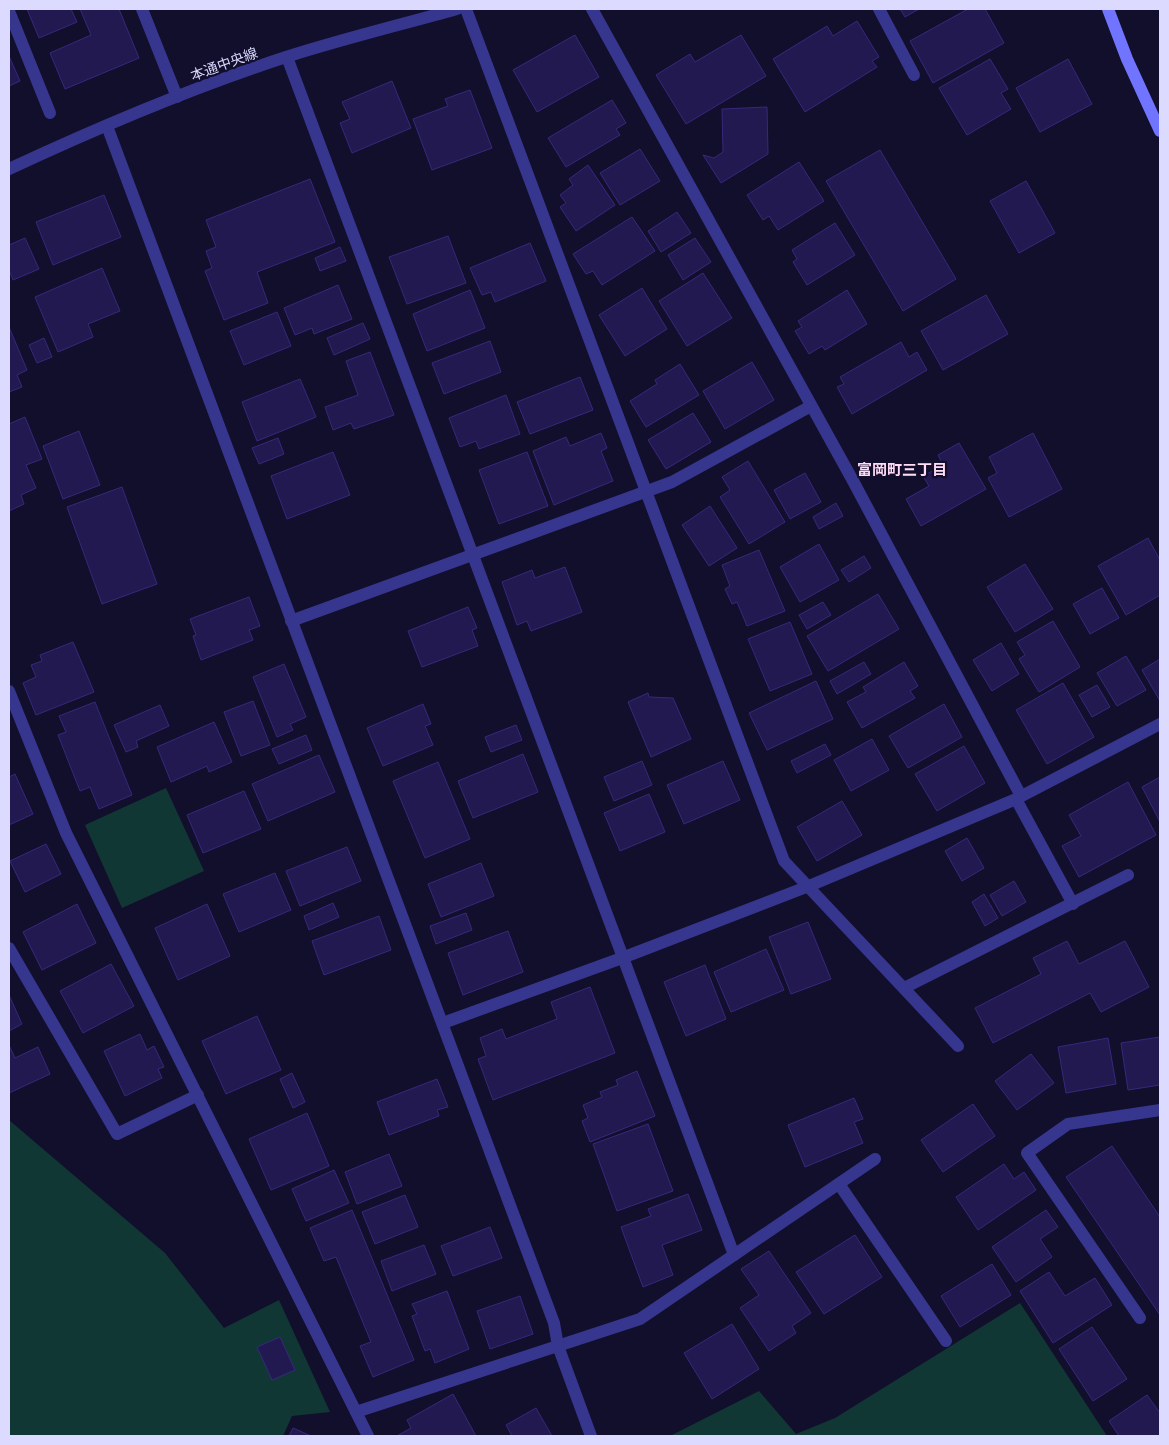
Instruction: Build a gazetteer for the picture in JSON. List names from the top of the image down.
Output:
{
  "streets": {
    "street": ["本通中央線"]
  },
  "districts": ["富岡町三丁目"]
}
